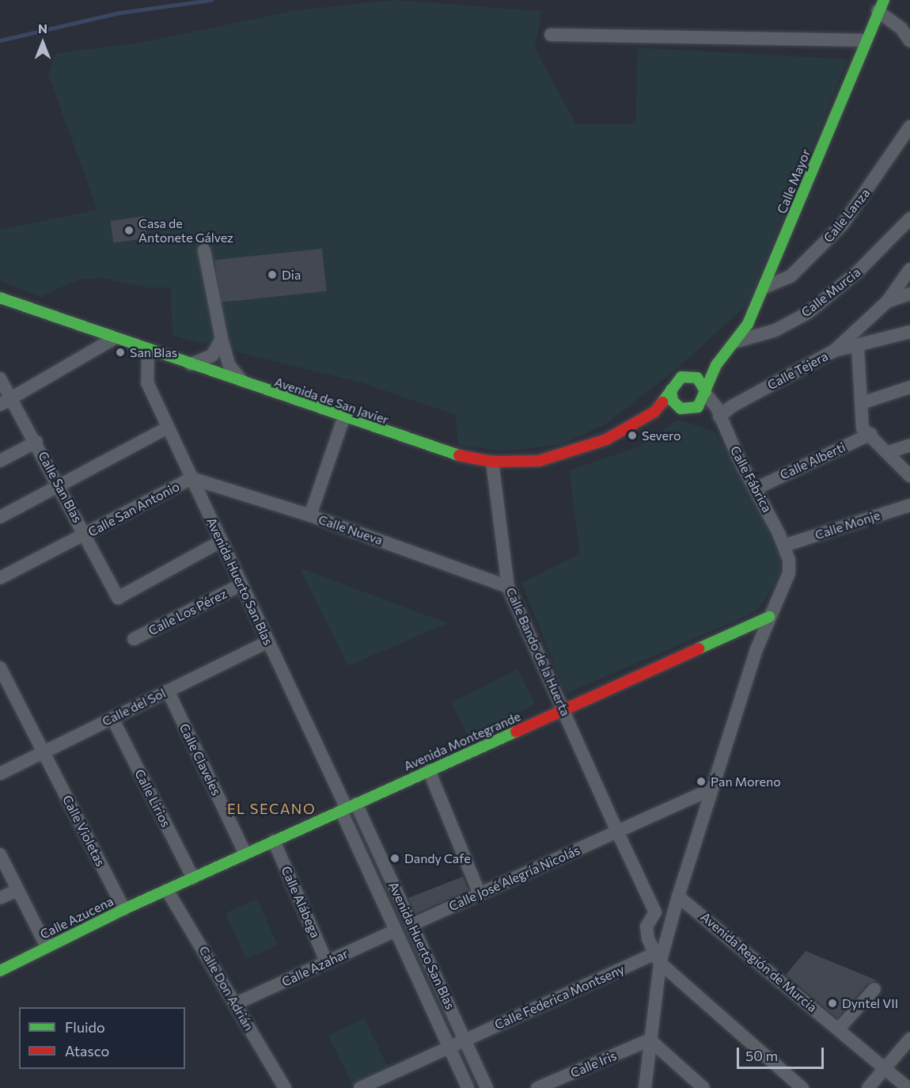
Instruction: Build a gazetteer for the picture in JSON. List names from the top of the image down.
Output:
{
  "streets": {
    "main road": [
      "Calle Mayor",
      "Avenida de San Javier",
      "Avenida Montegrande",
      "Calle Azucena"
    ],
    "street": [
      "Calle Lanza",
      "Calle Murcia",
      "Calle Tejera",
      "Calle Alberti",
      "Calle Fábrica",
      "Calle San Blas",
      "Calle San Antonio",
      "Calle Monje",
      "Calle Nueva",
      "Avenida Huerto San Blas",
      "Calle Los Pérez",
      "Calle Bando de la Huerta",
      "Calle del Sol",
      "Calle Claveles",
      "Calle Lirios",
      "Calle Violetas",
      "Calle José Alegría Nicolás",
      "Calle Alábega",
      "Avenida Región de Murcia",
      "Calle Azahar",
      "Calle Don Adrián",
      "Calle Federica Montseny",
      "Calle Iris"
    ]
  },
  "crossings": [
    ["Calle Mayor", "Calle Lanza"],
    ["Calle Mayor", "Calle Murcia"],
    ["Calle Mayor", "Avenida de San Javier"],
    ["Calle Mayor", "Calle Fábrica"],
    ["Calle Tejera", "Calle Fábrica"],
    ["Avenida de San Javier", "Calle Fábrica"],
    ["Avenida de San Javier", "Avenida Huerto San Blas"],
    ["Avenida de San Javier", "Calle Bando de la Huerta"],
    ["Calle Alberti", "Calle Fábrica"],
    ["Calle Fábrica", "Calle Monje"],
    ["Calle Fábrica", "Calle Bando de la Huerta"],
    ["Calle Fábrica", "Avenida Montegrande"],
    ["Calle Fábrica", "Calle José Alegría Nicolás"],
    ["Calle Fábrica", "Avenida Región de Murcia"],
    ["Calle Fábrica", "Calle Federica Montseny"],
    ["Calle Fábrica", "Calle Iris"],
    ["Calle San Blas", "Calle San Antonio"],
    ["Calle San Blas", "Avenida Huerto San Blas"],
    ["Calle San Antonio", "Calle Nueva"],
    ["Calle San Antonio", "Avenida Huerto San Blas"],
    ["Calle Nueva", "Avenida Huerto San Blas"],
    ["Calle Nueva", "Calle Bando de la Huerta"],
    ["Avenida Huerto San Blas", "Calle Los Pérez"],
    ["Avenida Huerto San Blas", "Calle del Sol"],
    ["Avenida Huerto San Blas", "Avenida Montegrande"],
    ["Avenida Huerto San Blas", "Calle José Alegría Nicolás"],
    ["Avenida Huerto San Blas", "Calle Azahar"],
    ["Avenida Huerto San Blas", "Calle Federica Montseny"],
    ["Calle Bando de la Huerta", "Avenida Montegrande"],
    ["Calle Bando de la Huerta", "Calle José Alegría Nicolás"],
    ["Calle Bando de la Huerta", "Calle Federica Montseny"],
    ["Calle del Sol", "Calle Claveles"],
    ["Calle del Sol", "Calle Lirios"],
    ["Calle del Sol", "Calle Violetas"],
    ["Avenida Montegrande", "Calle Claveles"],
    ["Avenida Montegrande", "Calle Lirios"],
    ["Avenida Montegrande", "Calle Alábega"],
    ["Avenida Montegrande", "Calle Azucena"],
    ["Avenida Montegrande", "Calle Don Adrián"],
    ["Calle Violetas", "Calle Azucena"],
    ["Calle Alábega", "Calle Azahar"],
    ["Calle Azucena", "Calle Don Adrián"],
    ["Calle Azahar", "Calle Don Adrián"]
  ],
  "districts": ["EL SECANO"],
  "places": [
    "Casa de Antonete Gálvez",
    "Dia",
    "San Blas",
    "Severo",
    "Pan Moreno",
    "Dandy Cafe",
    "Dyntel VII"
  ],
  "legend": ["Fluido", "Atasco"],
  "scale_bar": "50 m",
  "north": "top"
}
